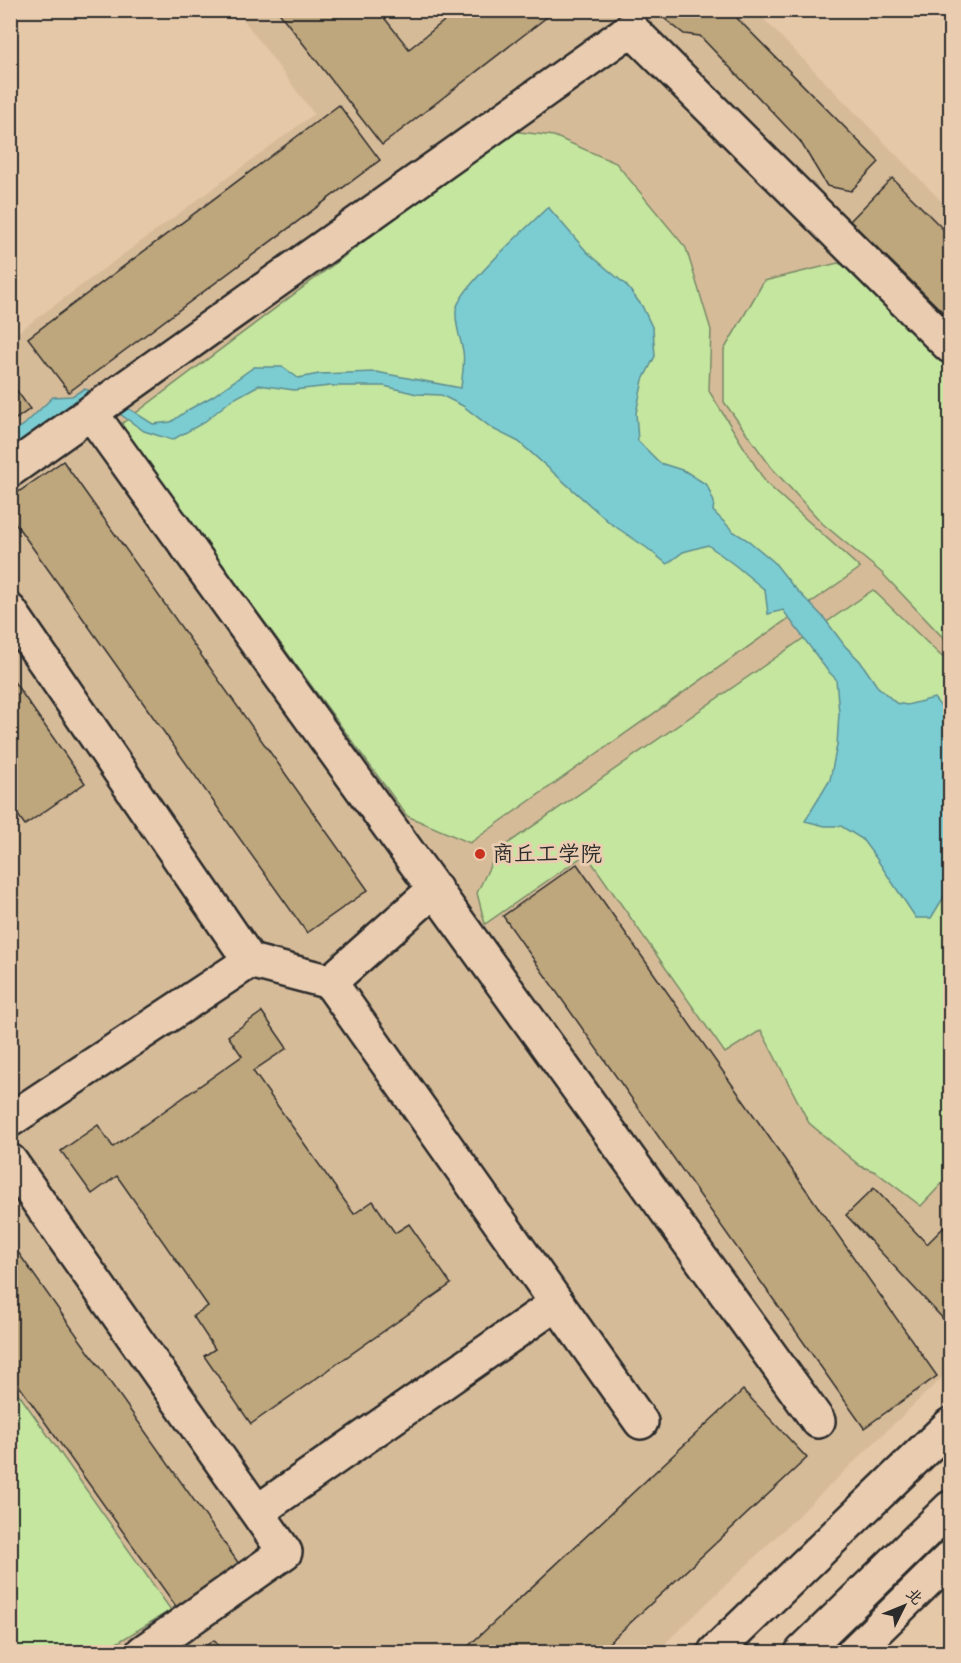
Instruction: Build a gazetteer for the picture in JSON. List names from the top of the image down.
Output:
{
  "places": ["商丘工学院"],
  "north": "top right"
}
